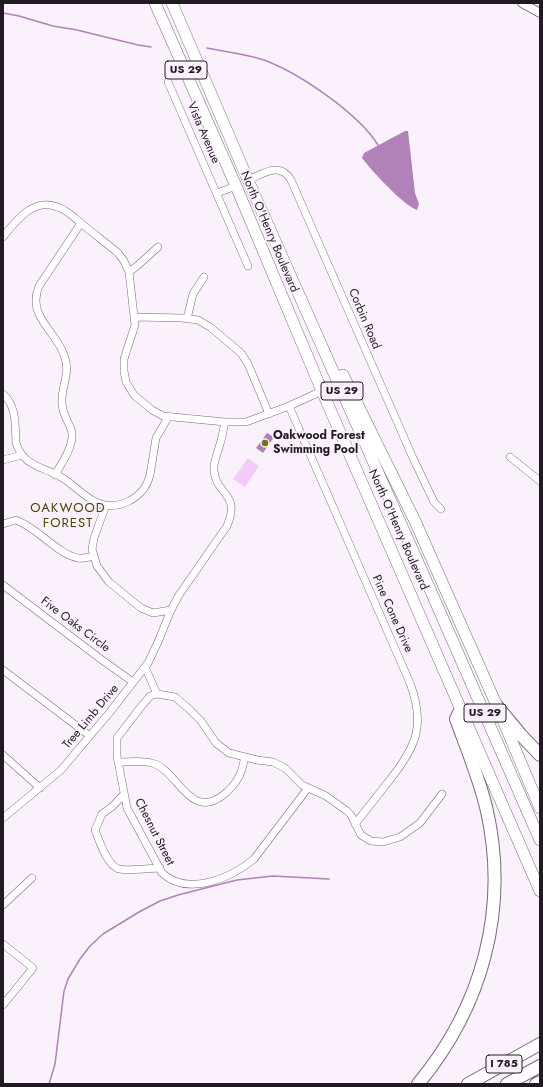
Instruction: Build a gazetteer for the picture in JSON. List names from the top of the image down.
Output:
{
  "streets": {
    "highway": ["US 29", "North O'Henry Boulevard", "I 785"],
    "street": [
      "Vista Avenue",
      "Corbin Road",
      "Pine Cone Drive",
      "Five Oaks Circle",
      "Tree Limb Drive",
      "Chesnut Street"
    ]
  },
  "crossings": [
    ["North O'Henry Boulevard", "Corbin Road"],
    ["Five Oaks Circle", "Tree Limb Drive"]
  ],
  "districts": ["OAKWOOD FOREST"],
  "places": ["Oakwood Forest Swimming Pool"]
}
